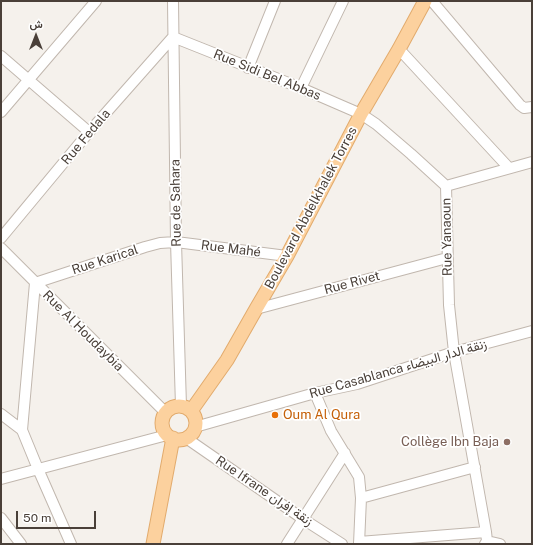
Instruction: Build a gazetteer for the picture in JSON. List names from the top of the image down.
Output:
{
  "streets": {
    "main road": ["Boulevard Abdelkhalek Torres"],
    "street": [
      "Rue Sidi Bel Abbas",
      "Rue Fedala",
      "Rue de Sahara",
      "Rue Yanaoun",
      "Rue Mahé",
      "Rue Karical",
      "Rue Rivet",
      "Rue Al Houdaybia",
      "Rue Casablanca زنقة الدار البيضاء",
      "Rue Ifrane زنقة إفران"
    ]
  },
  "crossings": [
    ["Rue Sidi Bel Abbas", "Rue Fedala"],
    ["Rue Sidi Bel Abbas", "Rue de Sahara"],
    ["Rue Sidi Bel Abbas", "Boulevard Abdelkhalek Torres"],
    ["Rue Sidi Bel Abbas", "Rue Yanaoun"],
    ["Rue Fedala", "Rue de Sahara"],
    ["Rue de Sahara", "Boulevard Abdelkhalek Torres"],
    ["Rue de Sahara", "Rue Mahé"],
    ["Rue de Sahara", "Rue Karical"],
    ["Rue de Sahara", "Rue Al Houdaybia"],
    ["Rue de Sahara", "Rue Casablanca زنقة الدار البيضاء"],
    ["Rue de Sahara", "Rue Ifrane زنقة إفران"],
    ["Boulevard Abdelkhalek Torres", "Rue Mahé"],
    ["Boulevard Abdelkhalek Torres", "Rue Rivet"],
    ["Boulevard Abdelkhalek Torres", "Rue Al Houdaybia"],
    ["Boulevard Abdelkhalek Torres", "Rue Casablanca زنقة الدار البيضاء"],
    ["Boulevard Abdelkhalek Torres", "Rue Ifrane زنقة إفران"],
    ["Rue Yanaoun", "Rue Rivet"],
    ["Rue Yanaoun", "Rue Casablanca زنقة الدار البيضاء"],
    ["Rue Mahé", "Rue Karical"],
    ["Rue Karical", "Rue Al Houdaybia"],
    ["Rue Al Houdaybia", "Rue Casablanca زنقة الدار البيضاء"],
    ["Rue Al Houdaybia", "Rue Ifrane زنقة إفران"],
    ["Rue Casablanca زنقة الدار البيضاء", "Rue Ifrane زنقة إفران"]
  ],
  "places": ["Oum Al Qura", "Collège Ibn Baja"],
  "scale_bar": "50 m",
  "north": "top"
}
